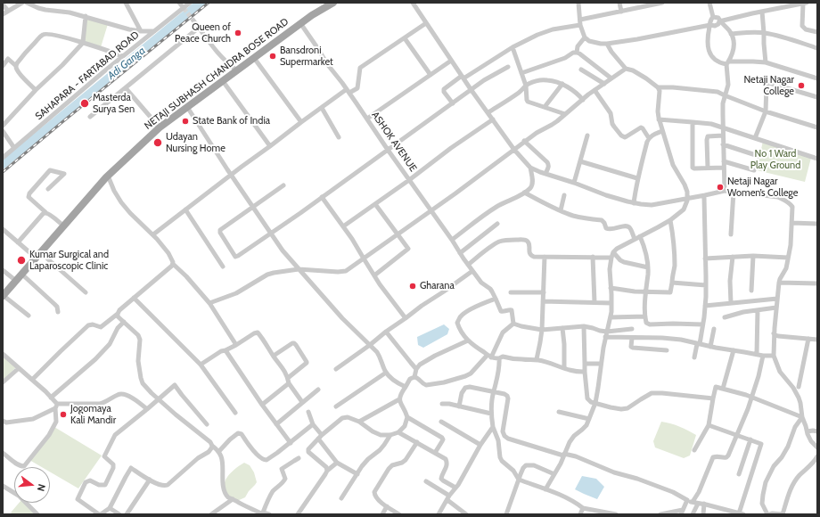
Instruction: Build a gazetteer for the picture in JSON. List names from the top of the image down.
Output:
{
  "streets": {
    "main road": ["NETAJI SUBHASH CHANDRA BOSE ROAD"],
    "street": ["SAHAPARA - FARTABAD ROAD", "ASHOK AVENUE"]
  },
  "crossings": [
    ["NETAJI SUBHASH CHANDRA BOSE ROAD", "ASHOK AVENUE"]
  ],
  "water": ["Adi Ganga"],
  "parks": ["No 1 Ward Play Ground"],
  "places": [
    "Queen of Peace Church",
    "Bansdroni Supermarket",
    "Netaji Nagar College",
    "Masterda Surya Sen",
    "State Bank of India",
    "Udayan Nursing Home",
    "Netaji Nagar Women’s College",
    "Kumar Surgical and Laparoscopic Clinic",
    "Gharana",
    "Jogomaya Kali Mandir"
  ],
  "north": "right"
}
